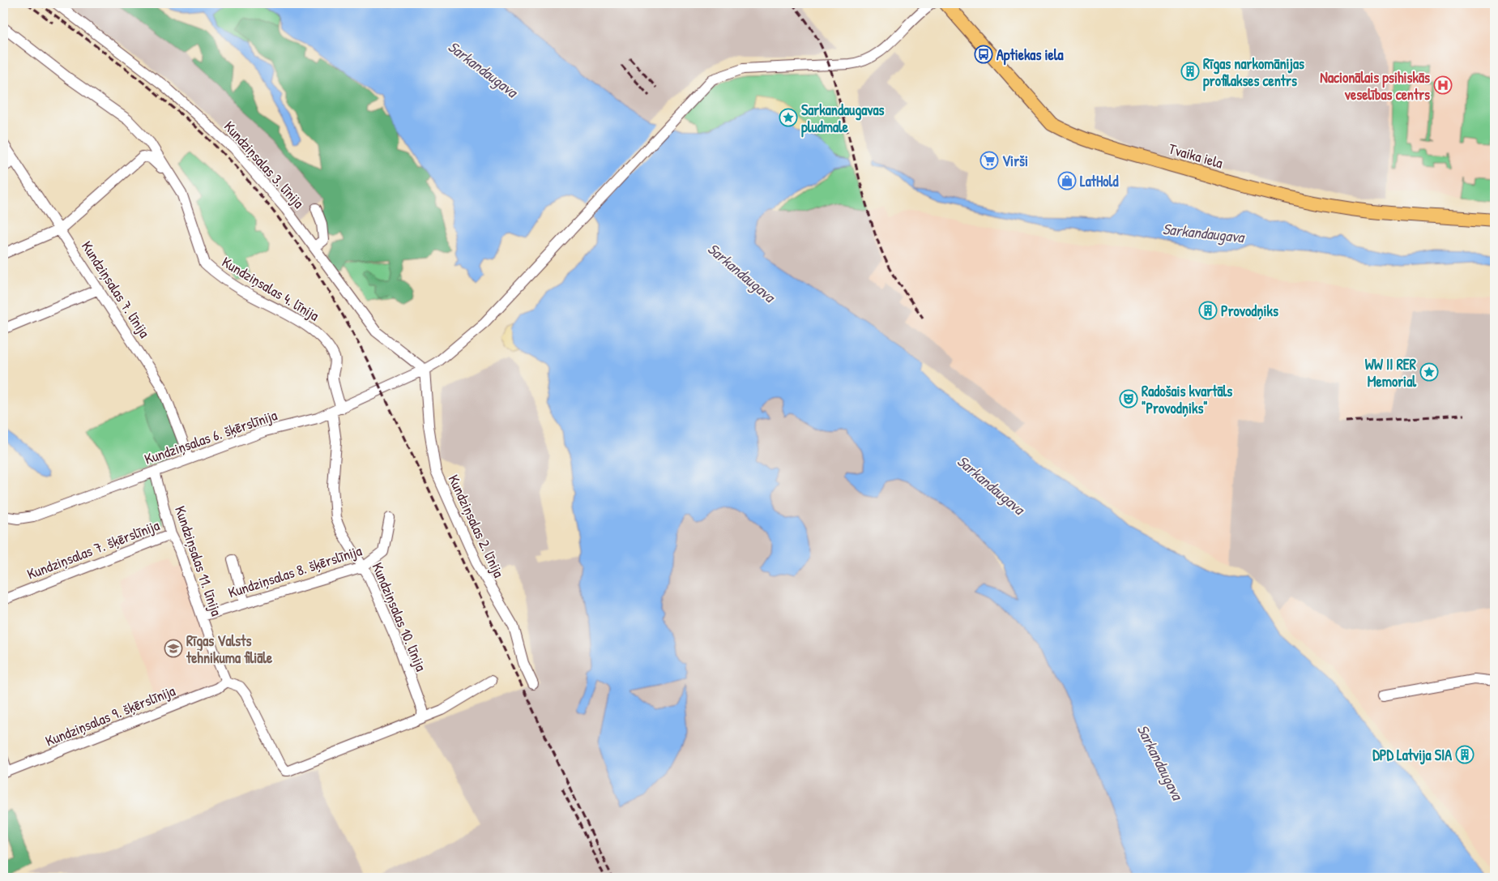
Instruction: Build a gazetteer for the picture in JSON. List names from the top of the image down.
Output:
{
  "streets": {
    "main road": ["Tvaika iela"],
    "street": [
      "Kundziņsalas 3. līnija",
      "Kundziņsalas 4. līnija",
      "Kundziņsalas 7. līnija",
      "Kundziņsalas 6. šķērslīnija",
      "Kundziņsalas 2. līnija",
      "Kundziņsalas 7. šķērslīnija",
      "Kundziņsalas 11. līnija",
      "Kundziņsalas 8. šķērslīnija",
      "Kundziņsalas 10. līnija",
      "Kundziņsalas 9. šķērslīnija"
    ]
  },
  "crossings": [
    ["Kundziņsalas 3. līnija", "Kundziņsalas 6. šķērslīnija"],
    ["Kundziņsalas 3. līnija", "Kundziņsalas 2. līnija"],
    ["Kundziņsalas 4. līnija", "Kundziņsalas 6. šķērslīnija"],
    ["Kundziņsalas 4. līnija", "Kundziņsalas 10. līnija"],
    ["Kundziņsalas 7. līnija", "Kundziņsalas 6. šķērslīnija"],
    ["Kundziņsalas 6. šķērslīnija", "Kundziņsalas 2. līnija"],
    ["Kundziņsalas 6. šķērslīnija", "Kundziņsalas 11. līnija"],
    ["Kundziņsalas 6. šķērslīnija", "Kundziņsalas 10. līnija"],
    ["Kundziņsalas 7. šķērslīnija", "Kundziņsalas 11. līnija"],
    ["Kundziņsalas 11. līnija", "Kundziņsalas 8. šķērslīnija"],
    ["Kundziņsalas 11. līnija", "Kundziņsalas 9. šķērslīnija"],
    ["Kundziņsalas 8. šķērslīnija", "Kundziņsalas 10. līnija"]
  ],
  "water": ["Sarkandaugava"],
  "places": {
    "bus stop": ["Aptiekas iela"],
    "building": ["Rīgas narkomānijas profilakses centrs", "Provodņiks", "DPD Latvija SIA"],
    "hospital": ["Nacionālais psihiskās veselības centrs"],
    "place": ["Sarkandaugavas pludmale", "WW II RER Memorial"],
    "supermarket": ["Virši"],
    "shop": ["LatHold"],
    "theatre": ["Radošais kvartāls \"Provodņiks\""],
    "school or university": ["Rīgas Valsts tehnikuma filiāle"]
  }
}
